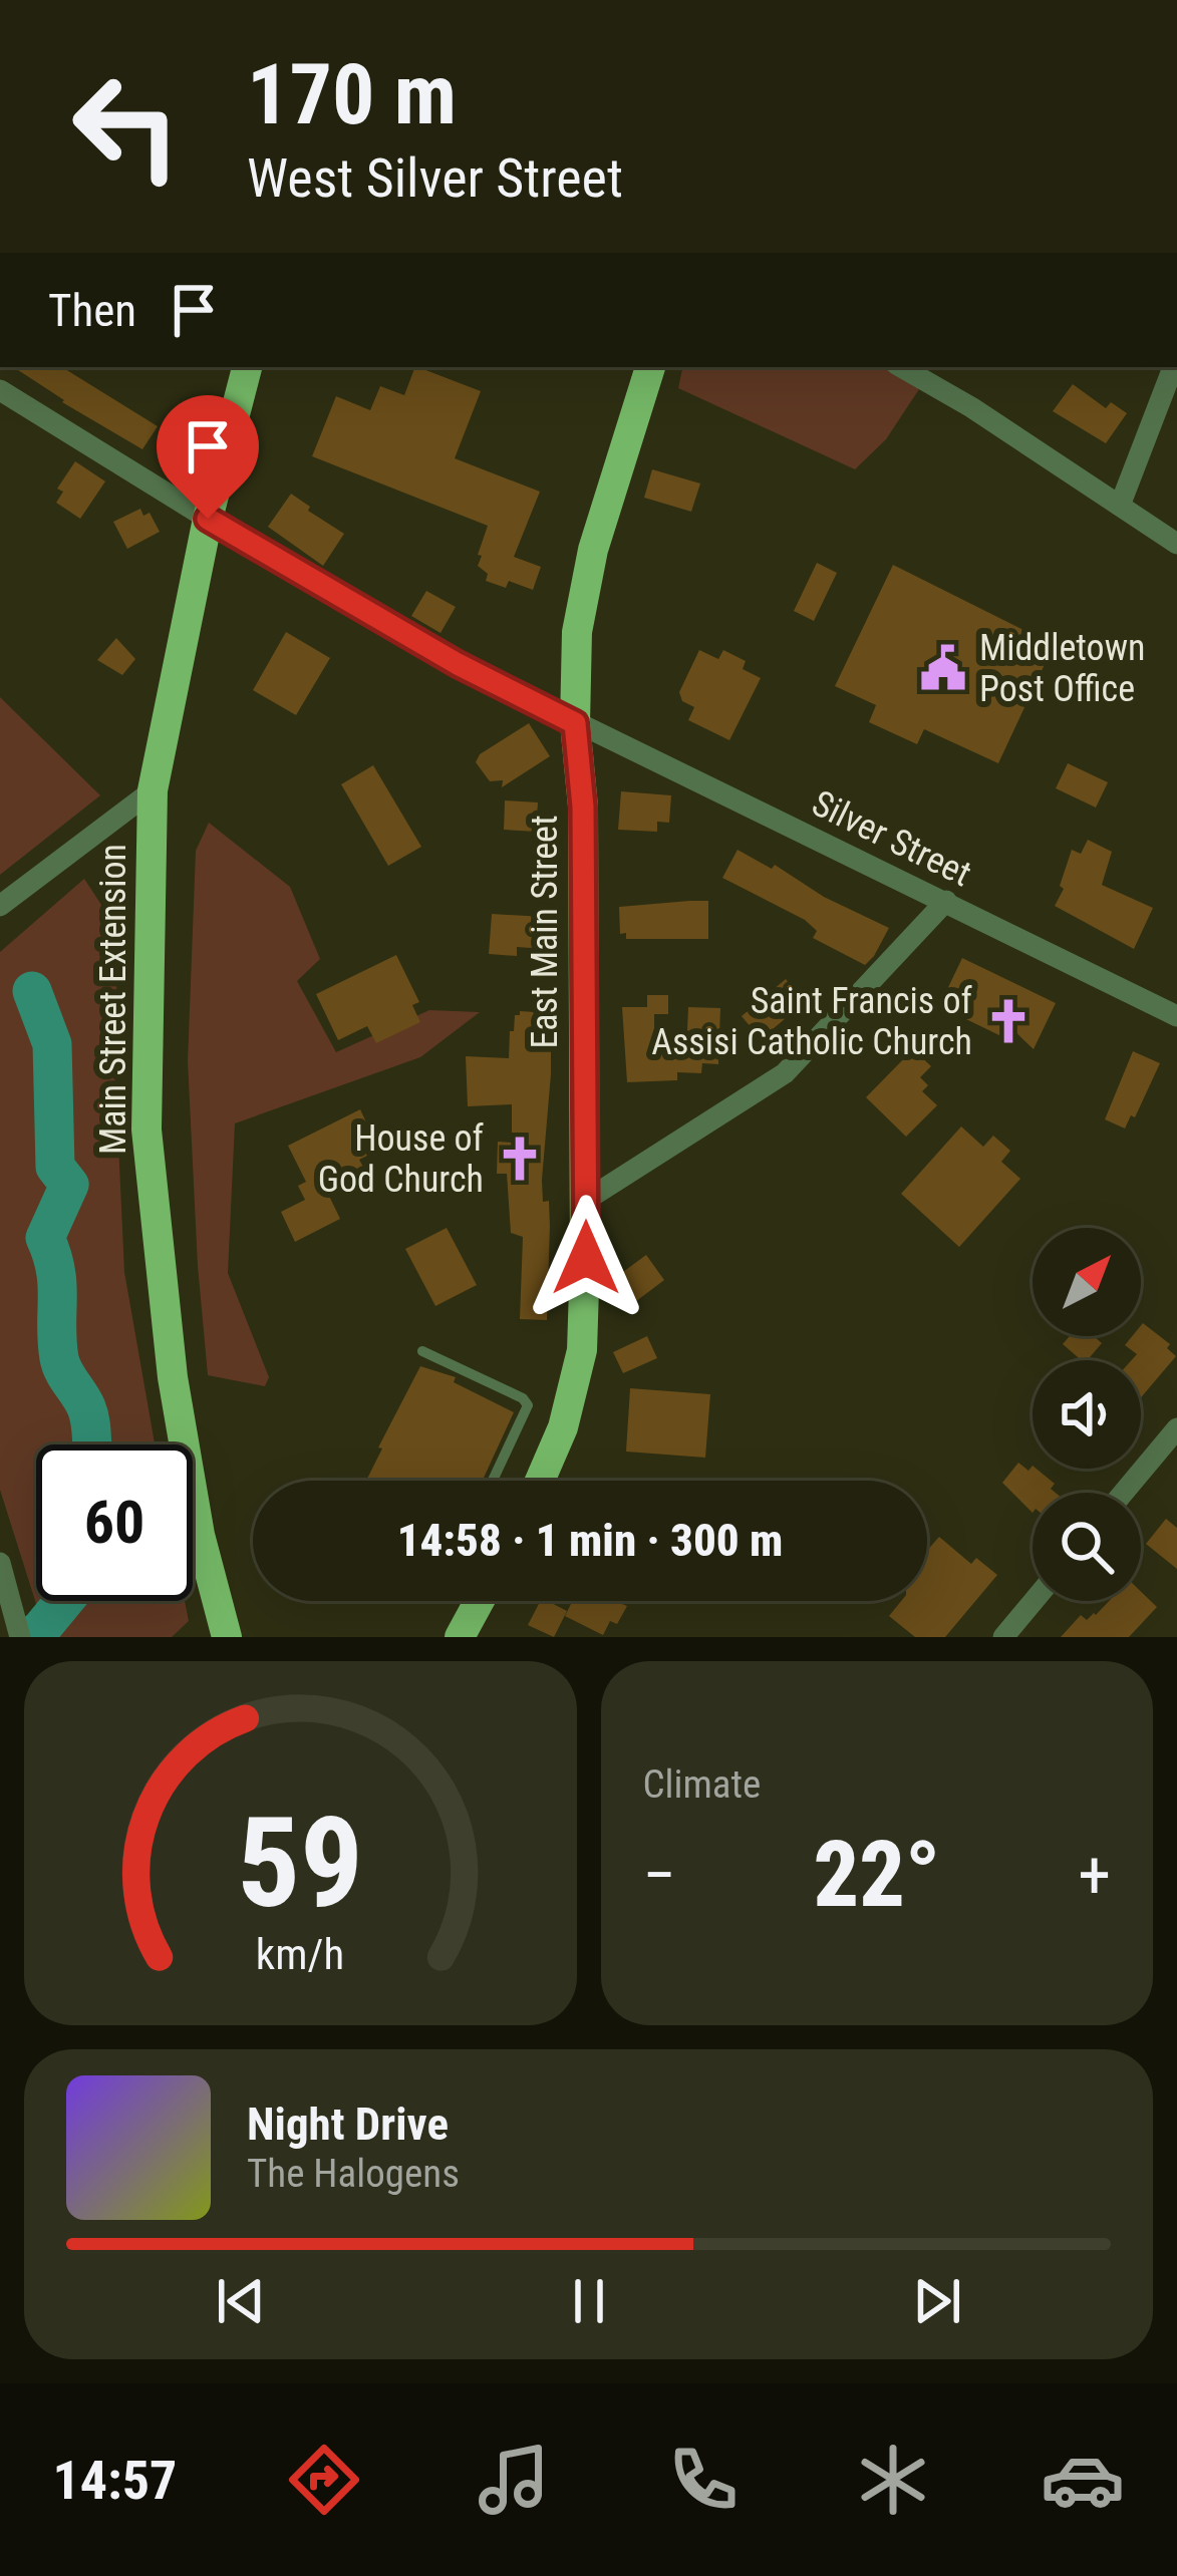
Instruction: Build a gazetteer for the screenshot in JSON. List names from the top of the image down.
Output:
{
  "streets": {
    "main road": ["East Main Street", "Main Street Extension"],
    "street": ["Silver Street"]
  },
  "crossings": [
    ["Silver Street", "East Main Street"],
    ["Silver Street", "Main Street Extension"]
  ],
  "places": {
    "public building": ["Middletown Post Office"],
    "church": ["Saint Francis of Assisi Catholic Church", "House of God Church"]
  },
  "north": "top right",
  "page": {
    "turn": ["170 m", "West Silver Street"],
    "then": "Then",
    "limit": "60",
    "trip": "14:58 · 1 min · 300 m",
    "tile": "Climate",
    "heat": ["−", "22°", "+"],
    "song": ["Night Drive", "The Halogens"],
    "tabs": "14:57",
    "gauge": ["59", "km/h"]
  }
}
